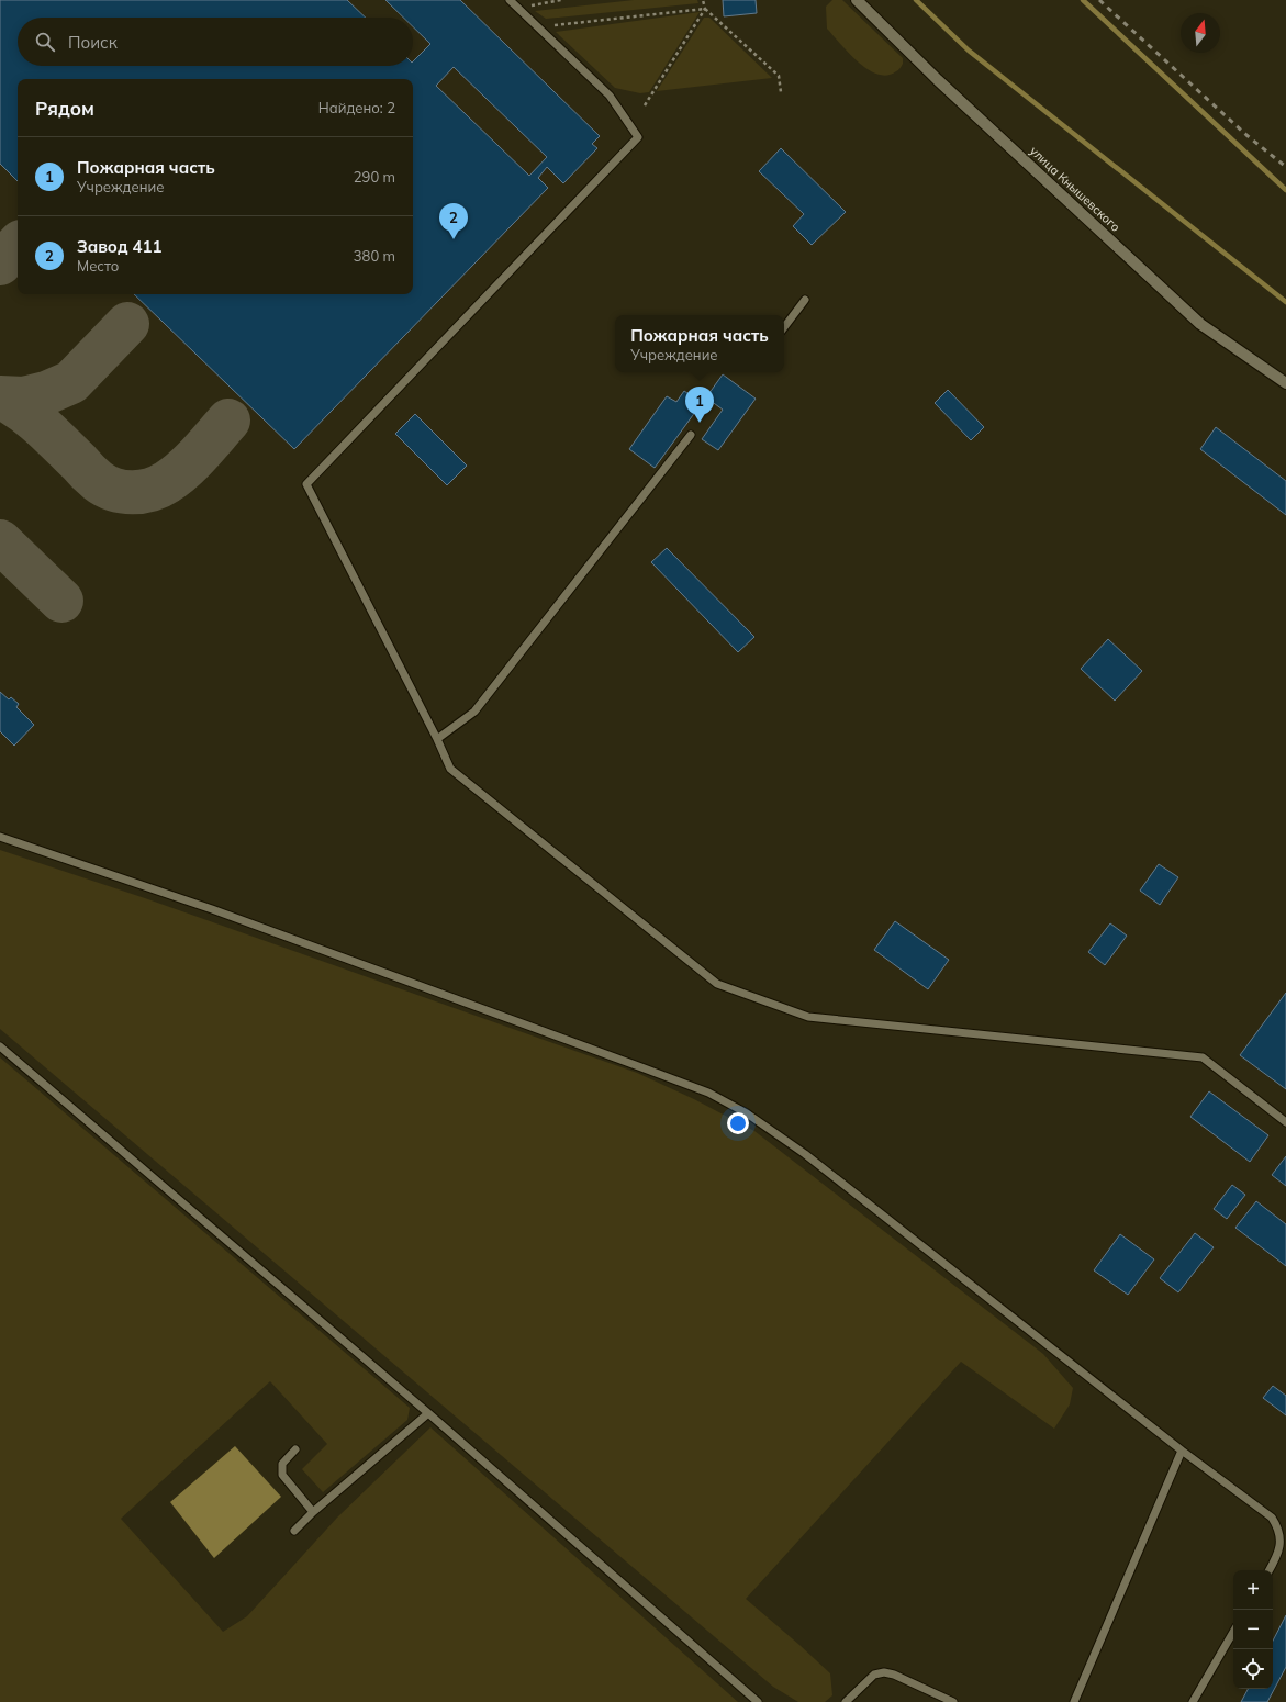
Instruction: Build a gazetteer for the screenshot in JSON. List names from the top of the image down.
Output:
{
  "streets": {
    "street": ["улица Кнышевского"]
  },
  "north": "top",
  "page": {
    "search": "Поиск",
    "heading": ["Рядом", "Найдено: 2"],
    "list": [
      {
        "mark": "1",
        "name": "Пожарная часть",
        "note": "Учреждение",
        "value": "290 m"
      },
      {
        "mark": "2",
        "name": "Завод 411",
        "note": "Место",
        "value": "380 m"
      }
    ],
    "pins": ["2", "1"],
    "popup": ["Пожарная часть", "Учреждение"],
    "map_buttons": ["+", "−"]
  }
}
